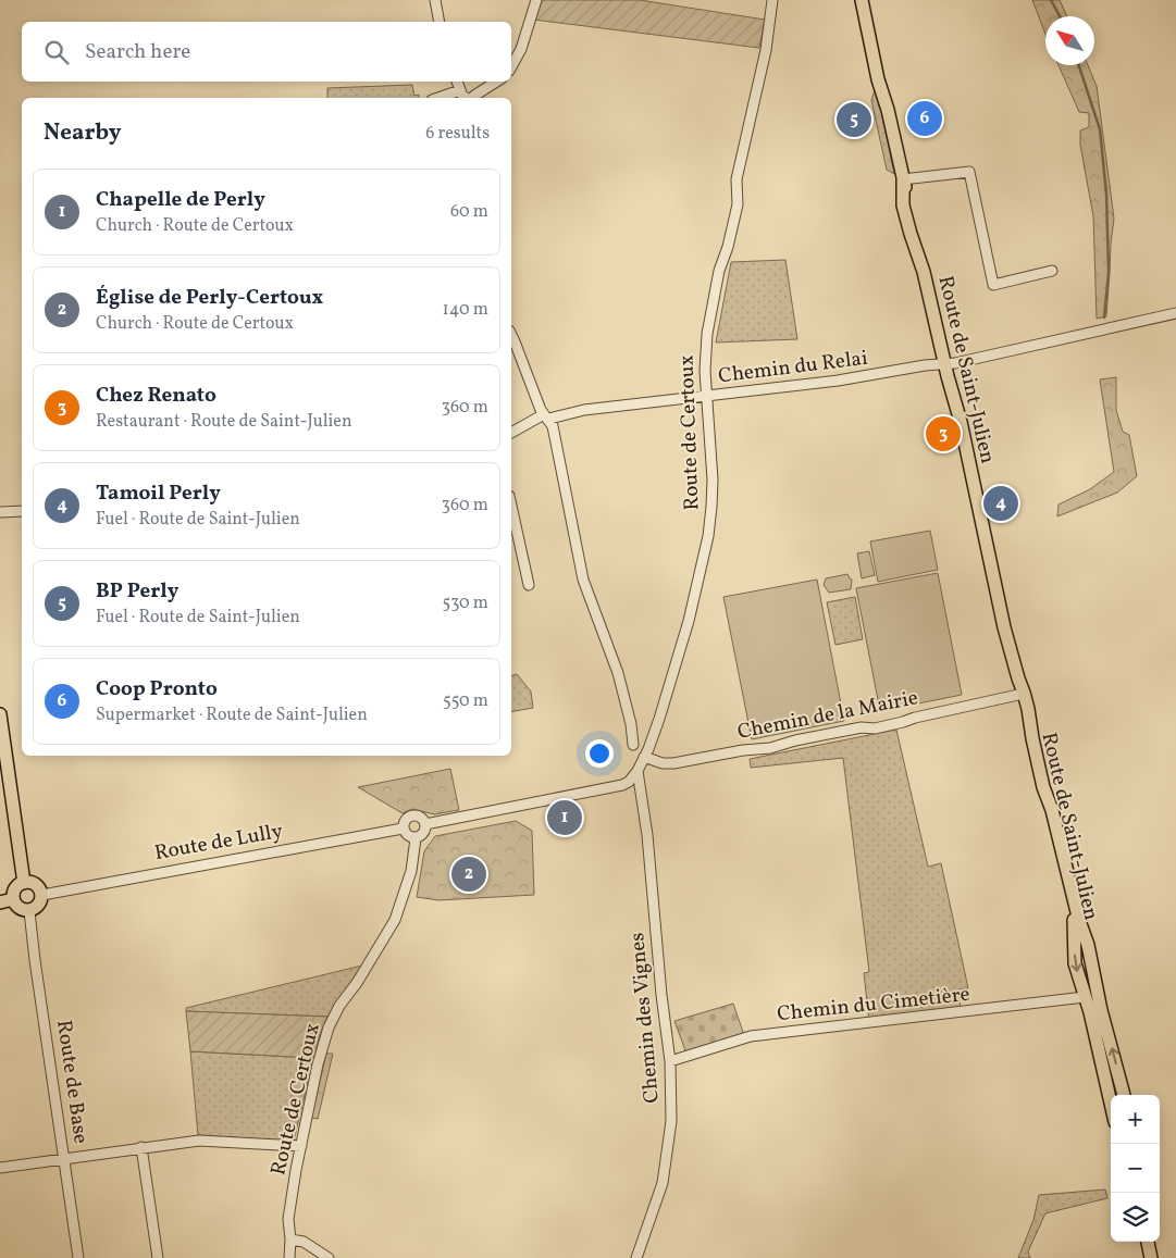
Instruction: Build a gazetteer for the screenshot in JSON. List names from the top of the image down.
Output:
{
  "streets": {
    "main road": ["Route de Saint-Julien"],
    "street": [
      "Chemin du Relai",
      "Route de Certoux",
      "Chemin de la Mairie",
      "Route de Lully",
      "Chemin du Cimetière",
      "Chemin des Vignes",
      "Route de Base"
    ]
  },
  "crossings": [
    ["Chemin du Relai", "Route de Saint-Julien"],
    ["Chemin du Relai", "Route de Certoux"],
    ["Route de Saint-Julien", "Chemin de la Mairie"],
    ["Route de Saint-Julien", "Chemin du Cimetière"],
    ["Route de Certoux", "Chemin de la Mairie"],
    ["Route de Certoux", "Route de Lully"],
    ["Route de Certoux", "Chemin des Vignes"],
    ["Route de Lully", "Route de Base"],
    ["Chemin du Cimetière", "Chemin des Vignes"]
  ],
  "north": "top left",
  "page": {
    "search": "Search here",
    "heading": ["Nearby", "6 results"],
    "pins": [
      "6",
      "5",
      "3",
      "4",
      "1",
      "2"
    ],
    "list": [
      {
        "mark": "1",
        "name": "Chapelle de Perly",
        "note": "Church · Route de Certoux",
        "value": "60 m"
      },
      {
        "mark": "2",
        "name": "Église de Perly-Certoux",
        "note": "Church · Route de Certoux",
        "value": "140 m"
      },
      {
        "mark": "3",
        "name": "Chez Renato",
        "note": "Restaurant · Route de Saint-Julien",
        "value": "360 m"
      },
      {
        "mark": "4",
        "name": "Tamoil Perly",
        "note": "Fuel · Route de Saint-Julien",
        "value": "360 m"
      },
      {
        "mark": "5",
        "name": "BP Perly",
        "note": "Fuel · Route de Saint-Julien",
        "value": "530 m"
      },
      {
        "mark": "6",
        "name": "Coop Pronto",
        "note": "Supermarket · Route de Saint-Julien",
        "value": "550 m"
      }
    ],
    "map_buttons": ["+", "−"]
  }
}
